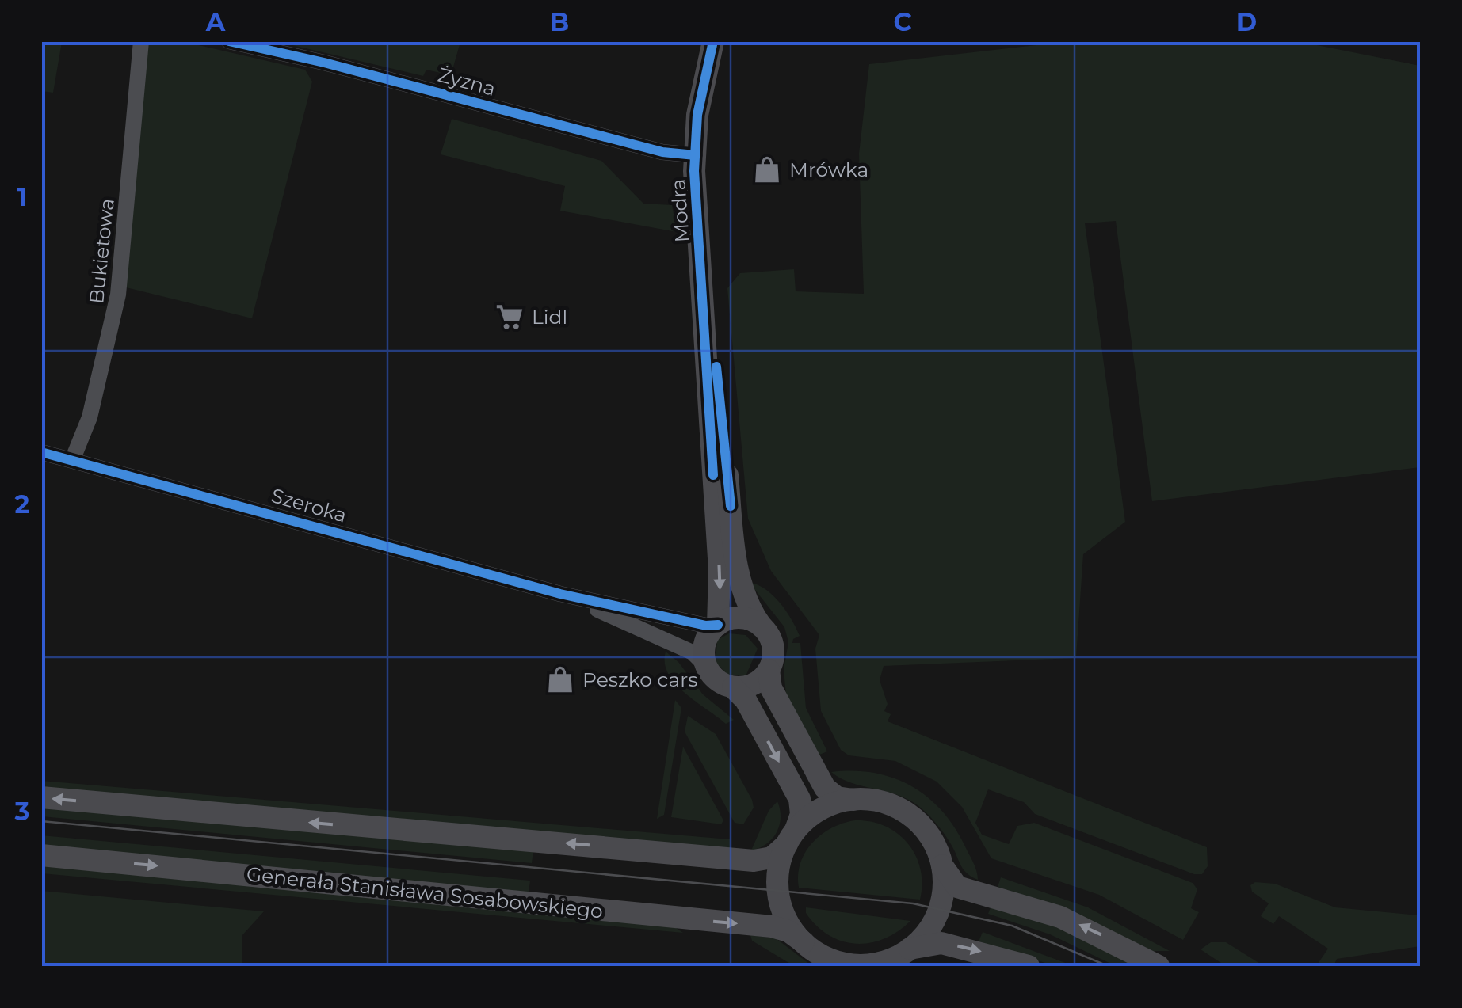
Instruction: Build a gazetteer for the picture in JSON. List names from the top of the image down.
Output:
{
  "streets": {
    "main road": ["Modra", "Generała Stanisława Sosabowskiego"],
    "street": ["Żyzna", "Bukietowa", "Szeroka"]
  },
  "crossings": [
    ["Żyzna", "Modra"],
    ["Modra", "Szeroka"],
    ["Bukietowa", "Szeroka"]
  ],
  "places": {
    "shop": ["Mrówka", "Peszko cars"],
    "supermarket": ["Lidl"]
  },
  "grid": {
    "columns": [
      "A",
      "B",
      "C",
      "D"
    ],
    "rows": ["1", "2", "3"]
  }
}
